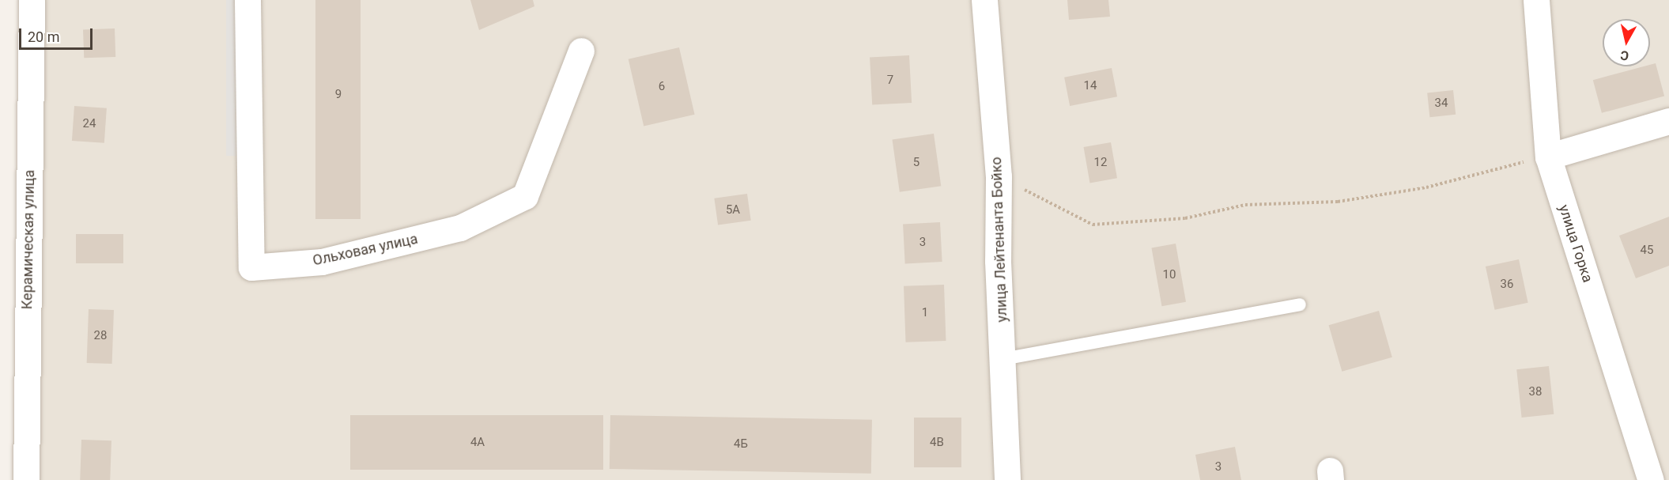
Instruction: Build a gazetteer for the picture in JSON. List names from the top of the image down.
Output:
{
  "streets": {
    "street": [
      "Керамическая улица",
      "улица Лейтенанта Бойко",
      "улица Горка",
      "Ольховая улица"
    ]
  },
  "house_numbers": [
    "7",
    "14",
    "6",
    "9",
    "34",
    "24",
    "5",
    "12",
    "5А",
    "3",
    "45",
    "10",
    "36",
    "1",
    "28",
    "38",
    "4А",
    "4В",
    "4Б",
    "3"
  ],
  "scale_bar": "20 m",
  "north": "bottom"
}
